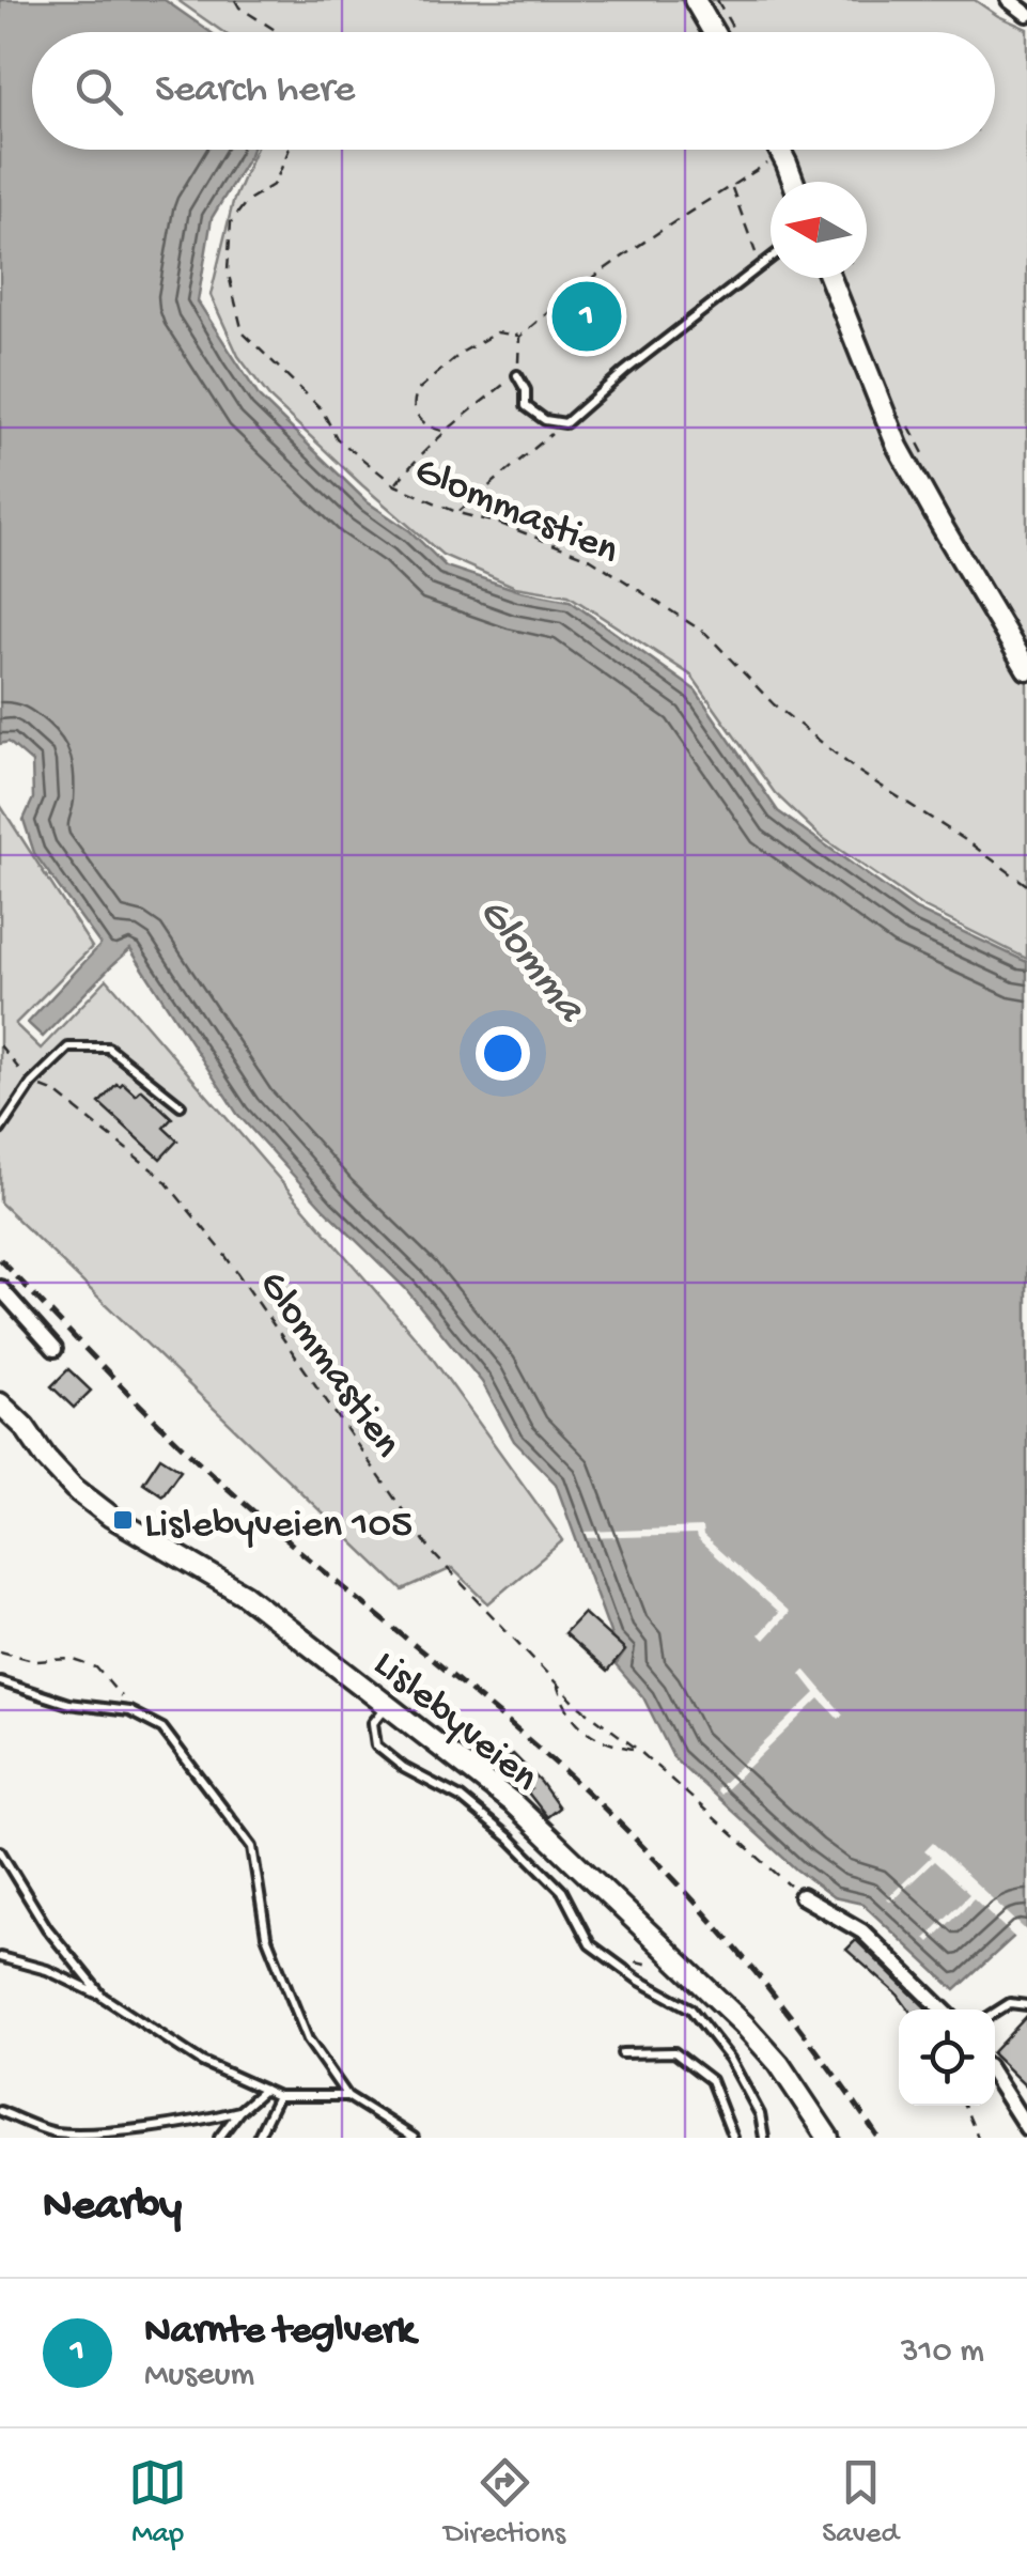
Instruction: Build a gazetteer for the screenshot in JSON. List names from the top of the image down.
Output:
{
  "streets": {
    "street": ["Lislebyveien"],
    "path": ["Glommastien"]
  },
  "water": ["Glomma"],
  "places": {
    "transit": ["Lislebyveien 105"]
  },
  "north": "left",
  "page": {
    "search": "Search here",
    "pins": "1",
    "heading": "Nearby",
    "list": [
      {
        "mark": "1",
        "name": "Narnte teglverk",
        "note": "Museum",
        "value": "310 m"
      }
    ],
    "nav": ["Map", "Directions", "Saved"]
  }
}
